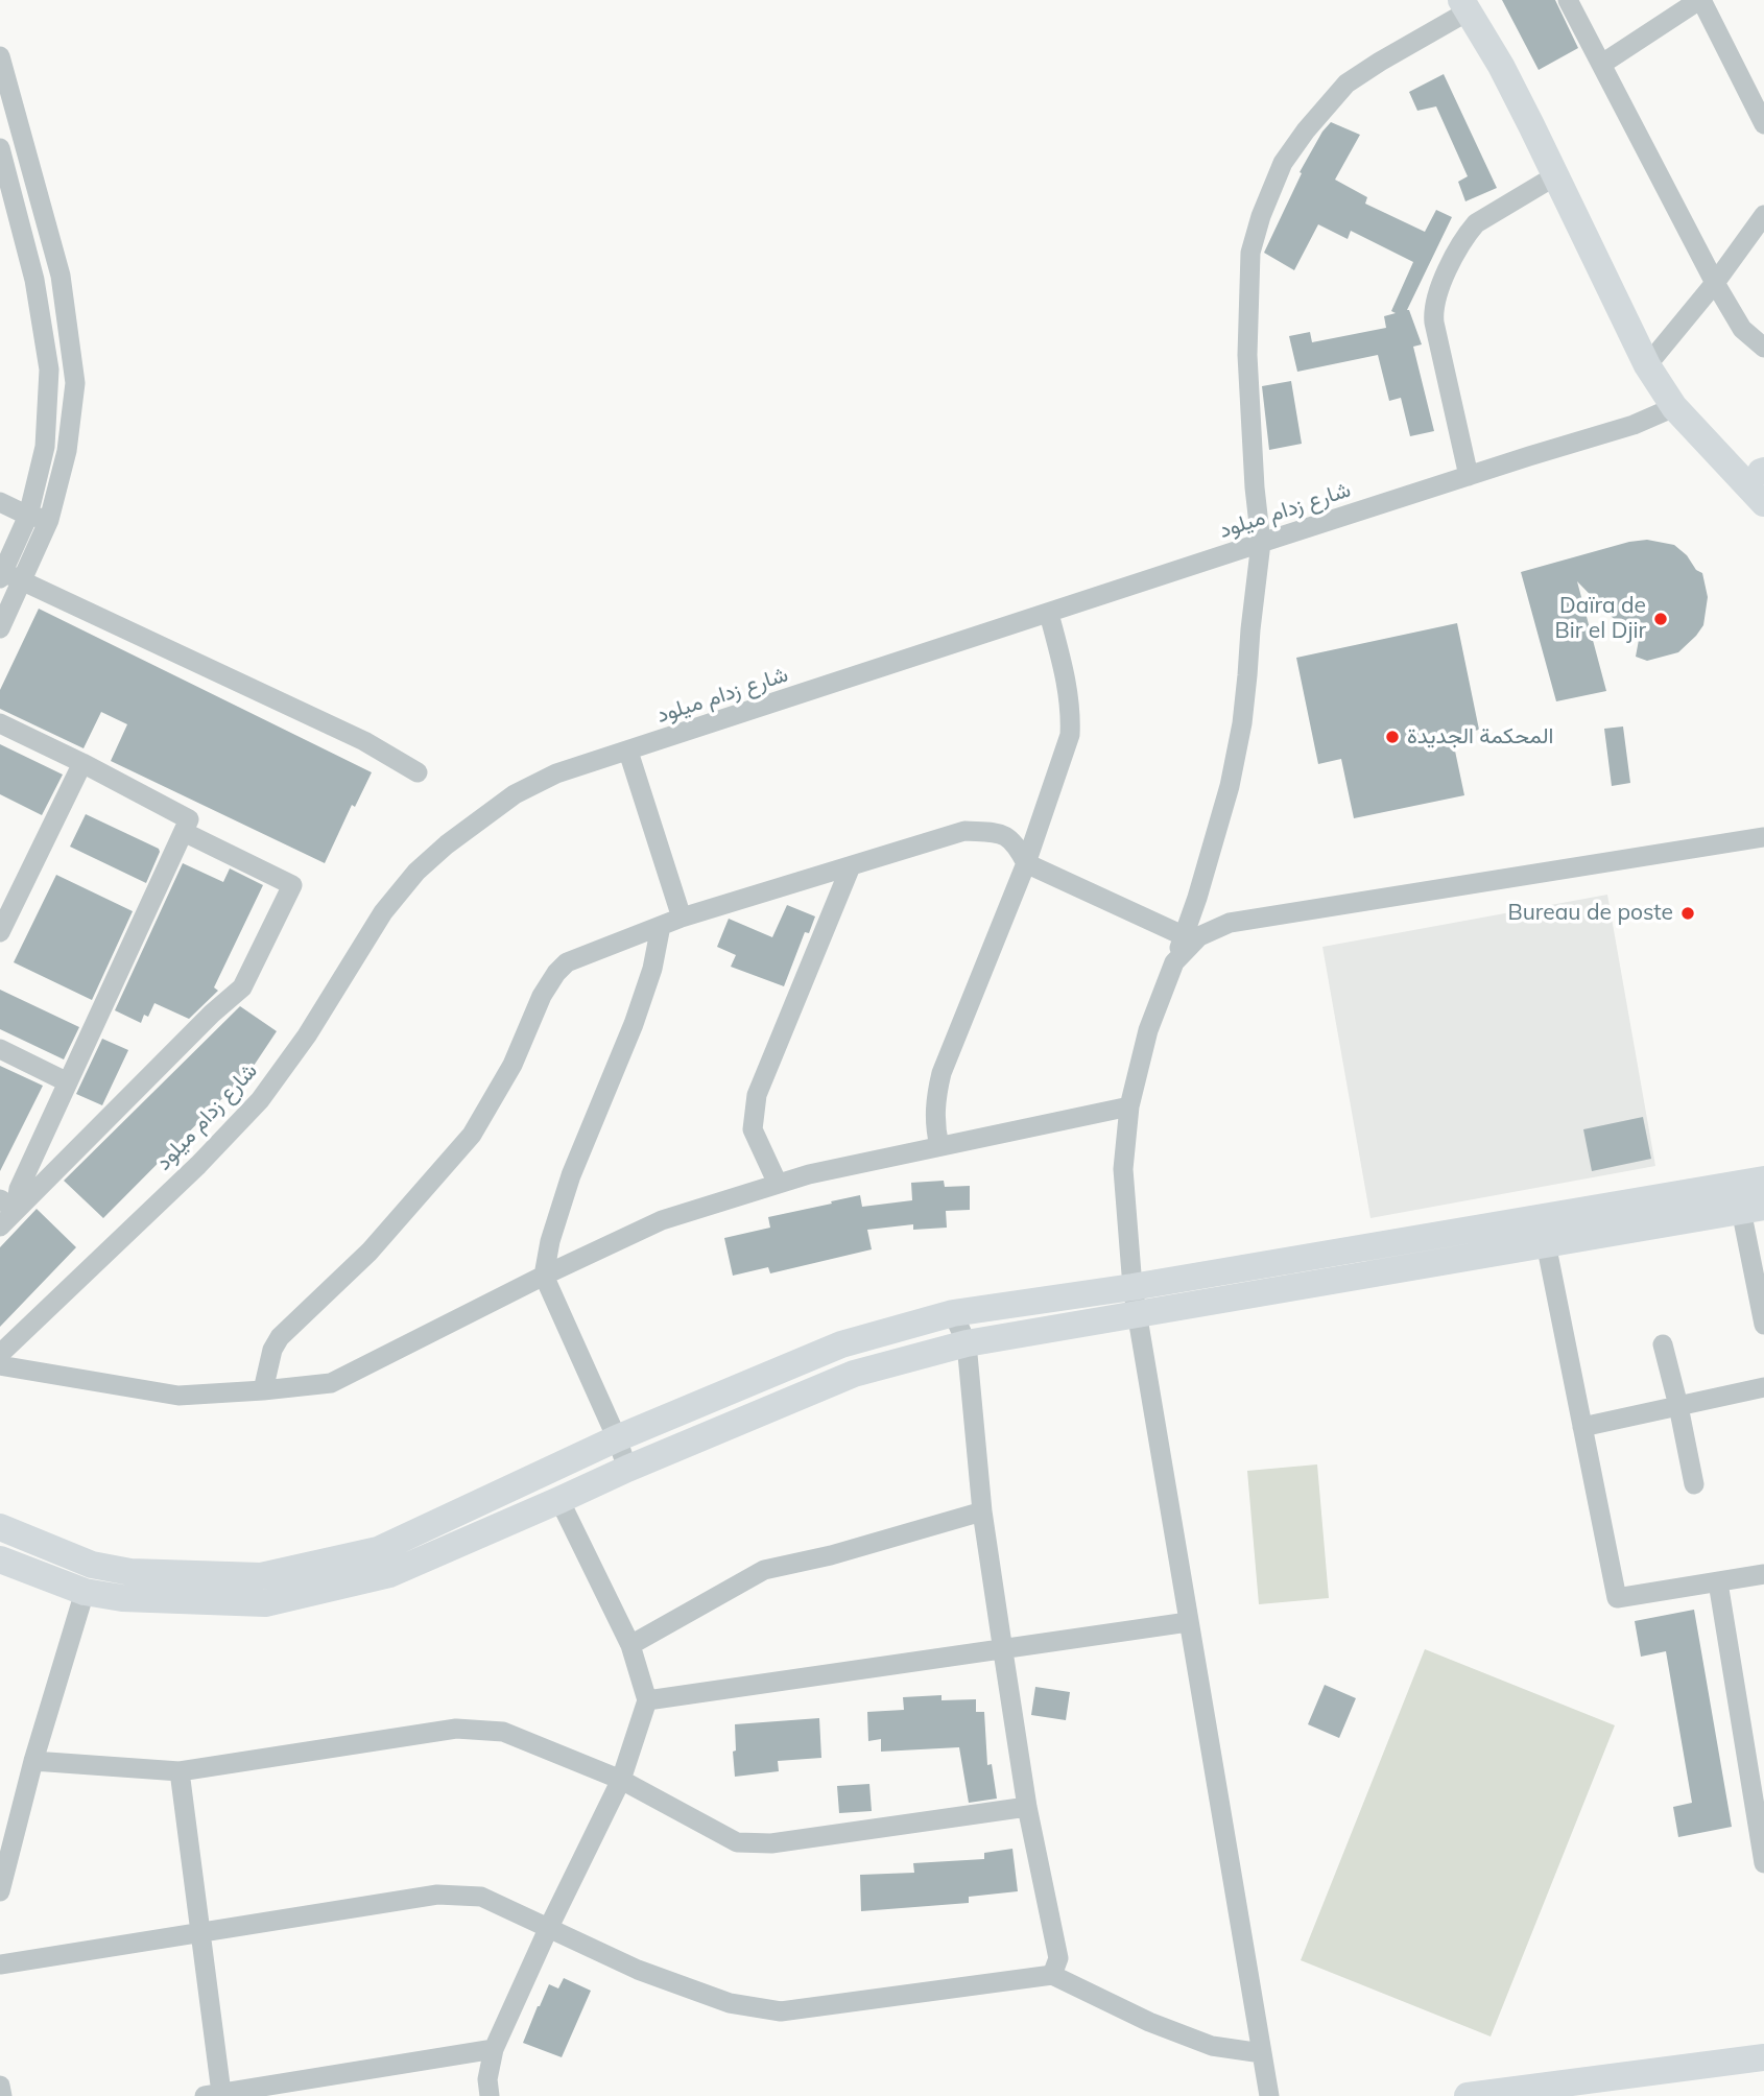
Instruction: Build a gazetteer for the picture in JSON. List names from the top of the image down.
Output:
{
  "streets": {
    "street": ["شارع زدام ميلود"]
  },
  "places": ["Daïra de Bir el Djir", "المحكمة الجديدة", "Bureau de poste"]
}
